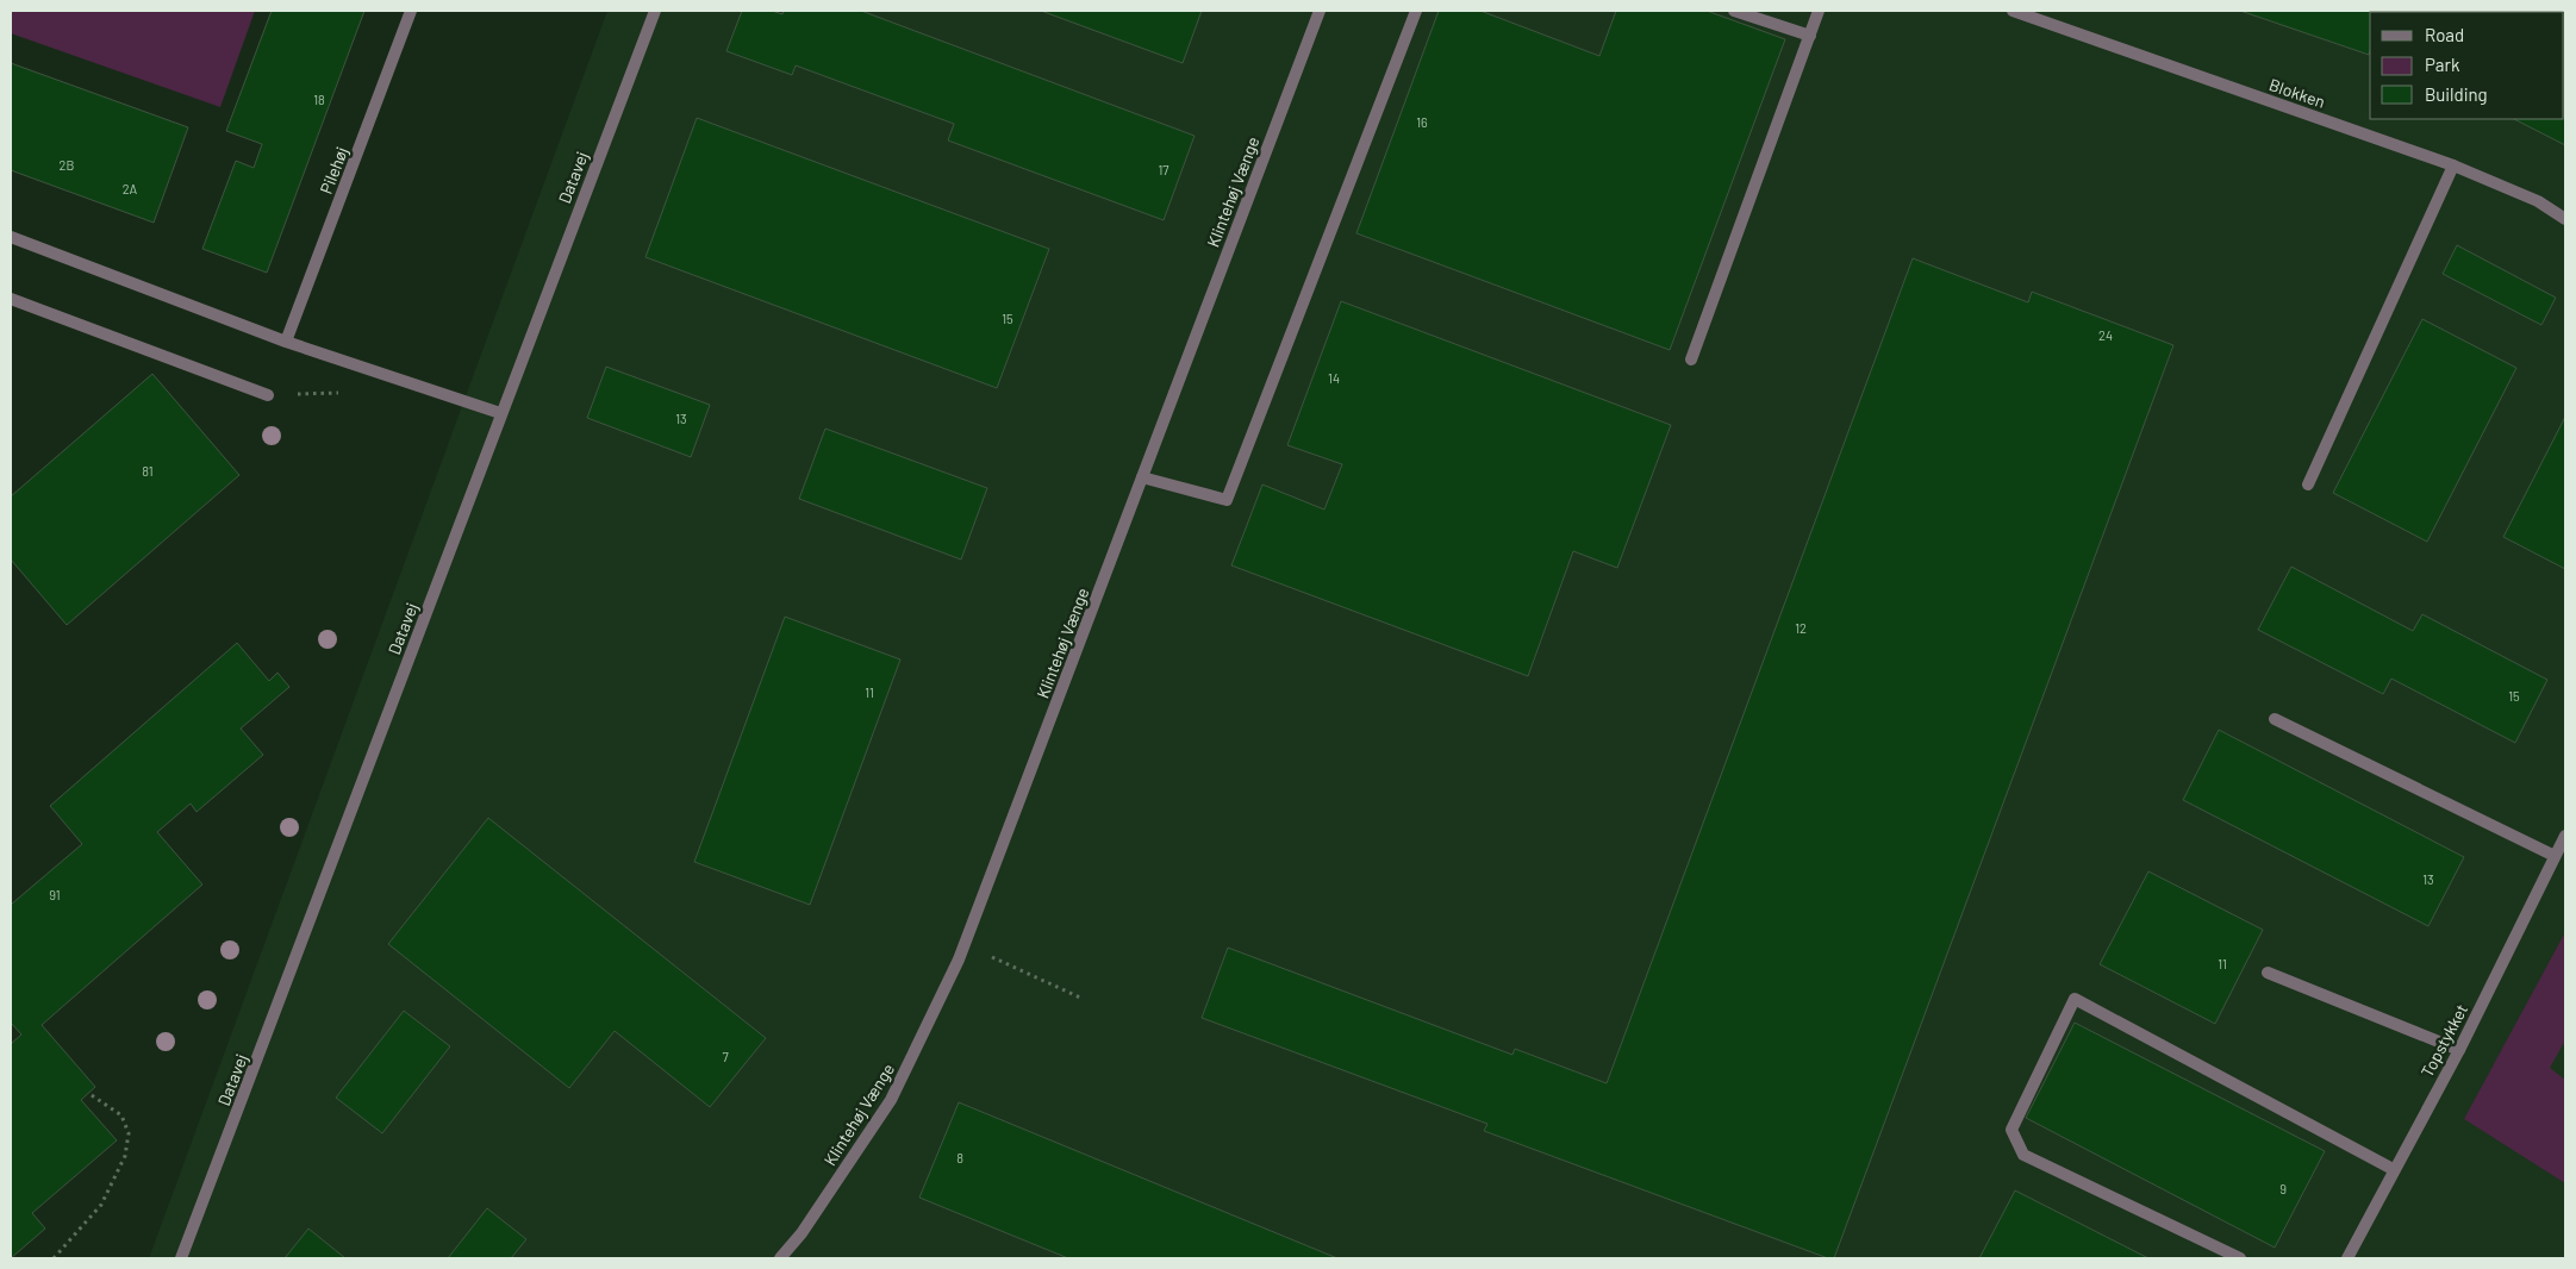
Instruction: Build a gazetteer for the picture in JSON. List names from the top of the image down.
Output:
{
  "streets": {
    "street": [
      "Blokken",
      "Pilehøj",
      "Datavej",
      "Klintehøj Vænge",
      "Topstykket"
    ]
  },
  "house_numbers": [
    "18",
    "16",
    "2B",
    "17",
    "2A",
    "15",
    "24",
    "14",
    "13",
    "81",
    "12",
    "11",
    "15",
    "13",
    "91",
    "11",
    "7",
    "8",
    "9"
  ],
  "legend": ["Road", "Park", "Building"]
}
